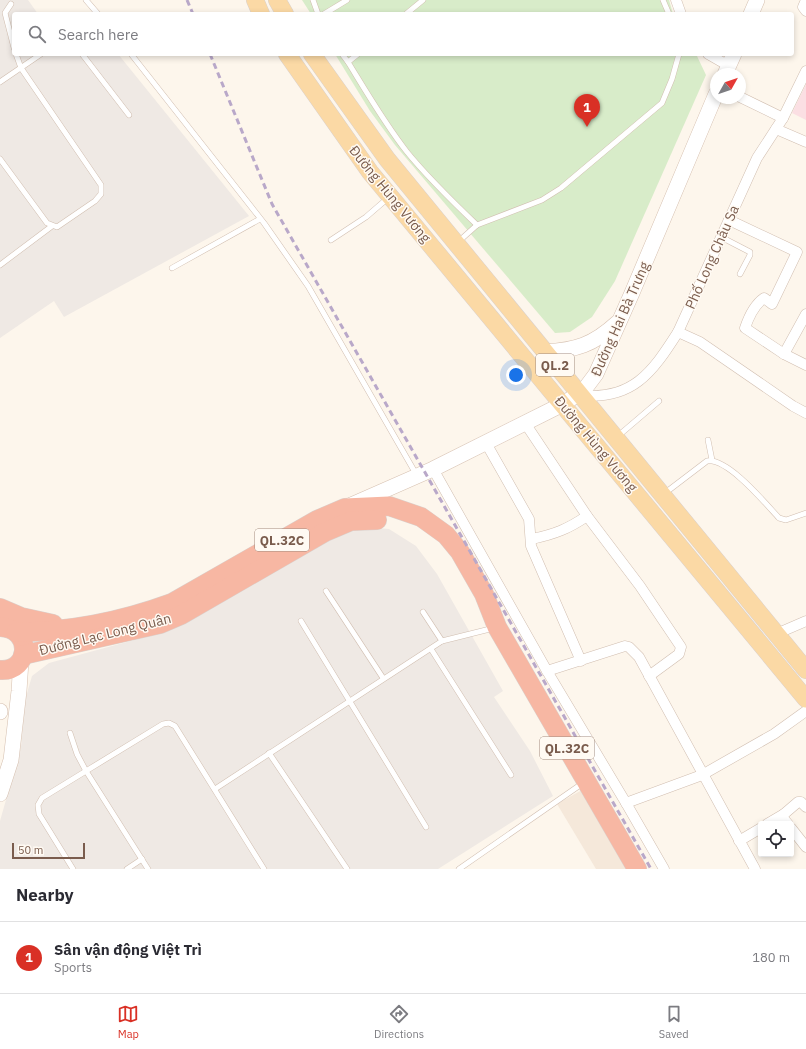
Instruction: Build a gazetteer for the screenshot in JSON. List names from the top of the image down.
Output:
{
  "streets": {
    "highway": ["QL.32C", "Đường Lạc Long Quân"],
    "main road": ["Đường Hùng Vương", "QL.2"],
    "street": ["Phố Long Châu Sa", "Đường Hai Bà Trưng"]
  },
  "crossings": [
    ["Đường Hùng Vương", "Phố Long Châu Sa"],
    ["Đường Hùng Vương", "Đường Hai Bà Trưng"],
    ["Phố Long Châu Sa", "Đường Hai Bà Trưng"],
    ["Đường Hai Bà Trưng", "Đường Lạc Long Quân"],
    ["QL.32C", "Đường Lạc Long Quân"]
  ],
  "scale_bar": "50 m",
  "north": "top right",
  "page": {
    "search": "Search here",
    "pins": "1",
    "scale": "50 m",
    "heading": "Nearby",
    "list": [
      {
        "mark": "1",
        "name": "Sân vận động Việt Trì",
        "note": "Sports",
        "value": "180 m"
      }
    ],
    "nav": ["Map", "Directions", "Saved"]
  }
}
